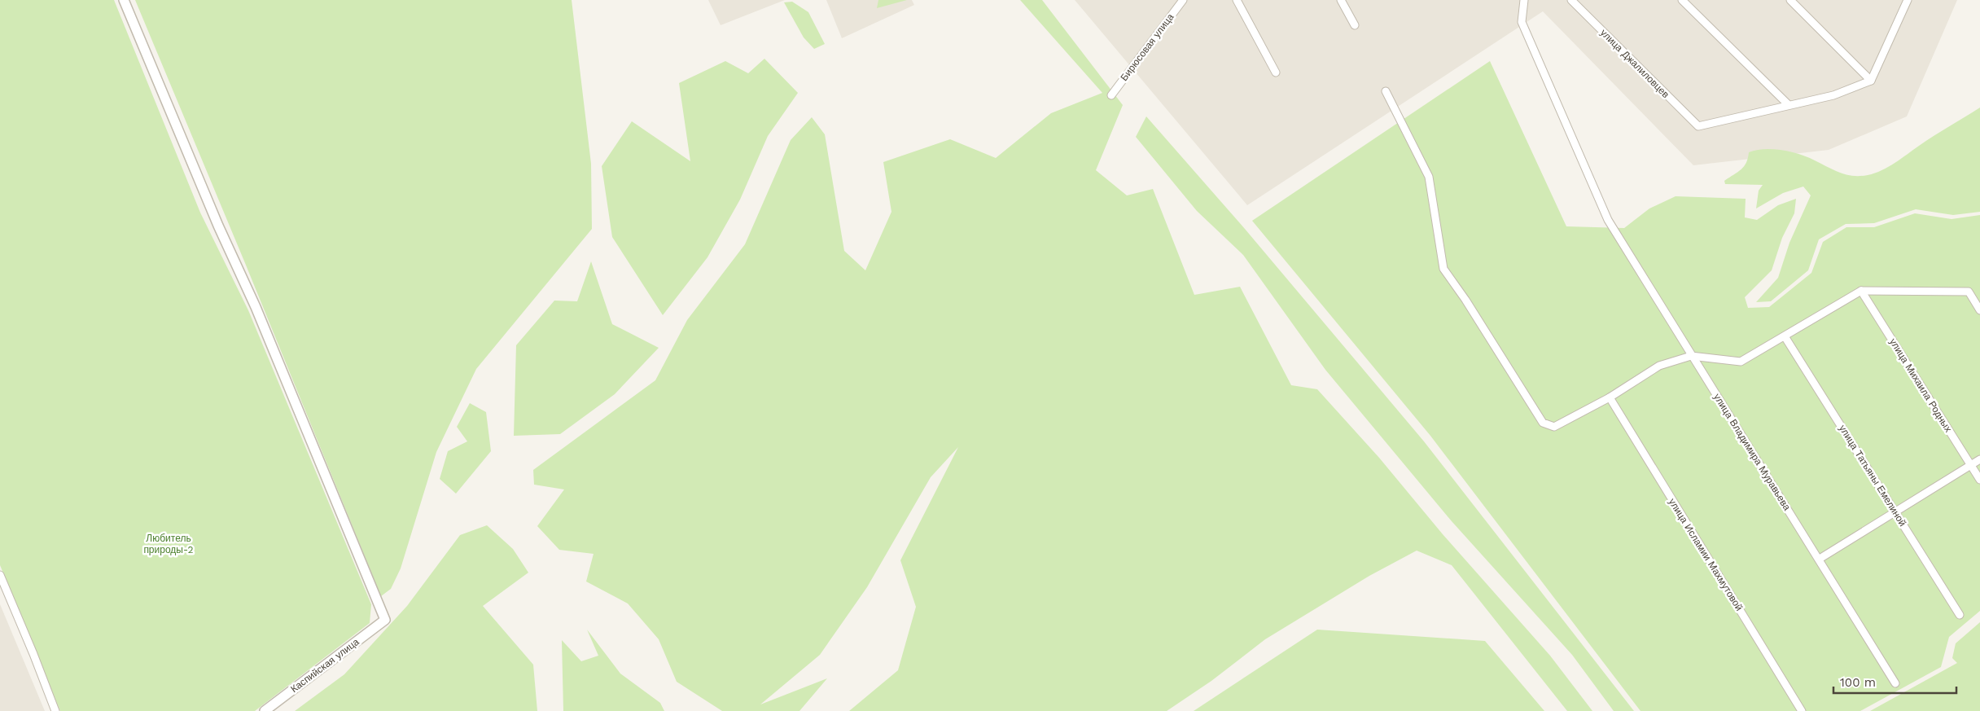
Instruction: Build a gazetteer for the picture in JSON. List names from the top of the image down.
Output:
{
  "streets": {
    "street": [
      "Бирюсовая улица",
      "улица Джалиловцев",
      "улица Михаила Родных",
      "улица Владимира Муравьева",
      "улица Татьяны Емелиной",
      "улица Исламии Махмутовой",
      "Каспийская улица"
    ]
  },
  "parks": ["Любитель природы-2"],
  "scale_bar": "100 m"
}
